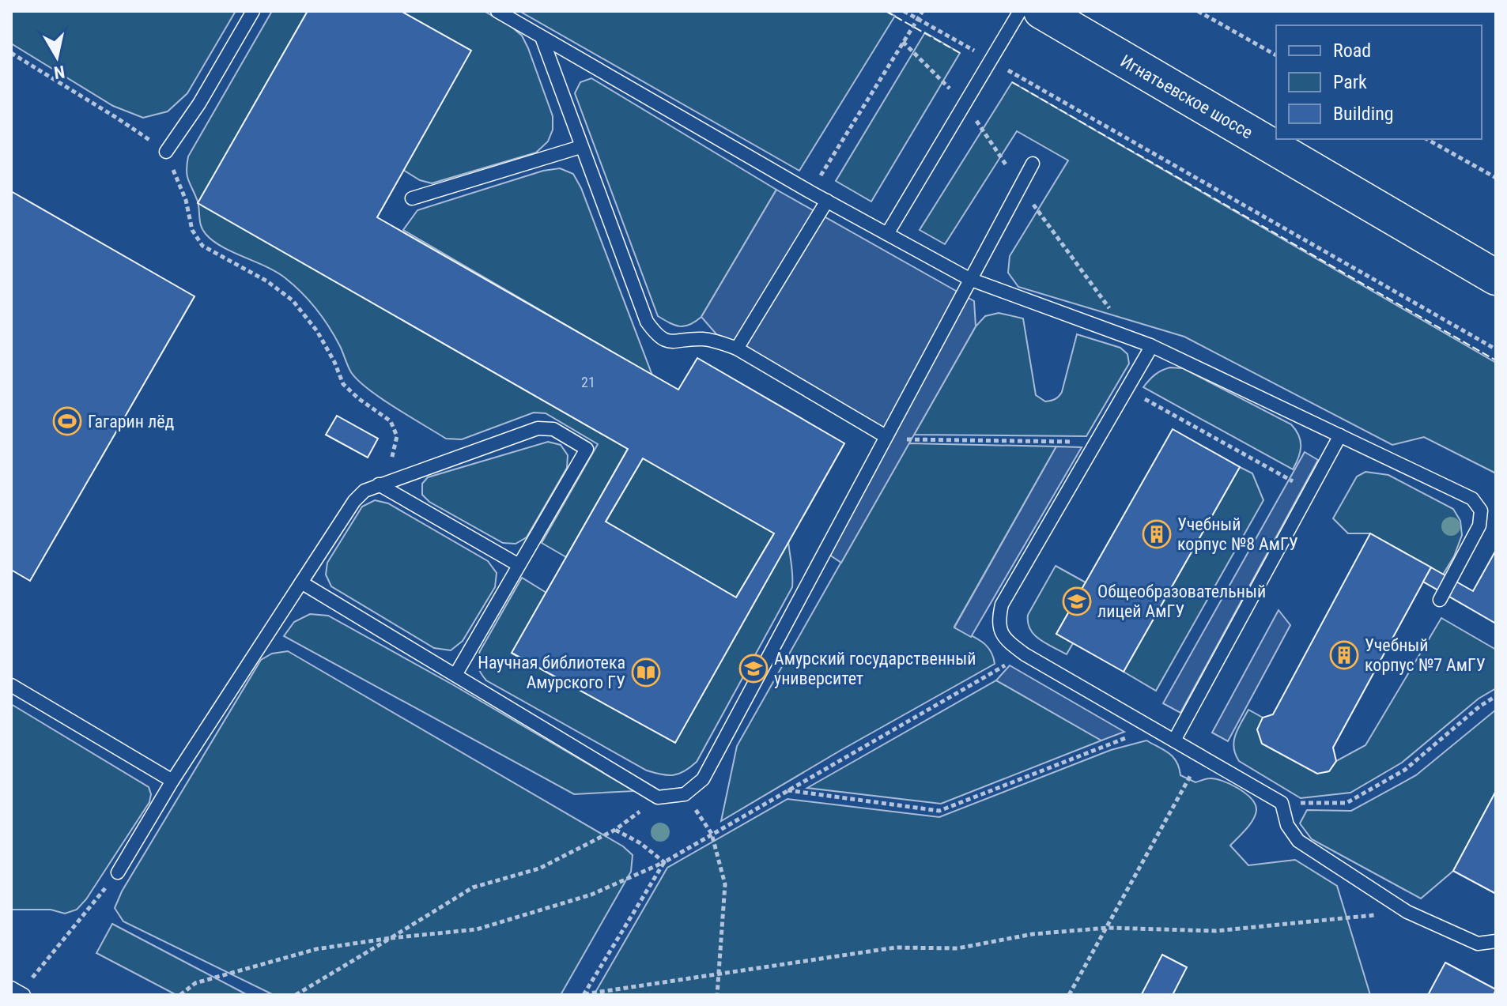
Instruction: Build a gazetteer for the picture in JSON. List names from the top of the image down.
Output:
{
  "streets": {
    "main road": ["Игнатьевское шоссе"]
  },
  "places": {
    "sports": ["Гагарин лёд"],
    "building": ["Учебный корпус №8 АмГУ", "Учебный корпус №7 АмГУ"],
    "school or university": ["Общеобразовательный лицей АмГУ", "Амурский государственный университет"],
    "library": ["Научная библиотека Амурского ГУ"]
  },
  "house_numbers": ["21"],
  "legend": ["Road", "Park", "Building"],
  "north": "bottom"
}
